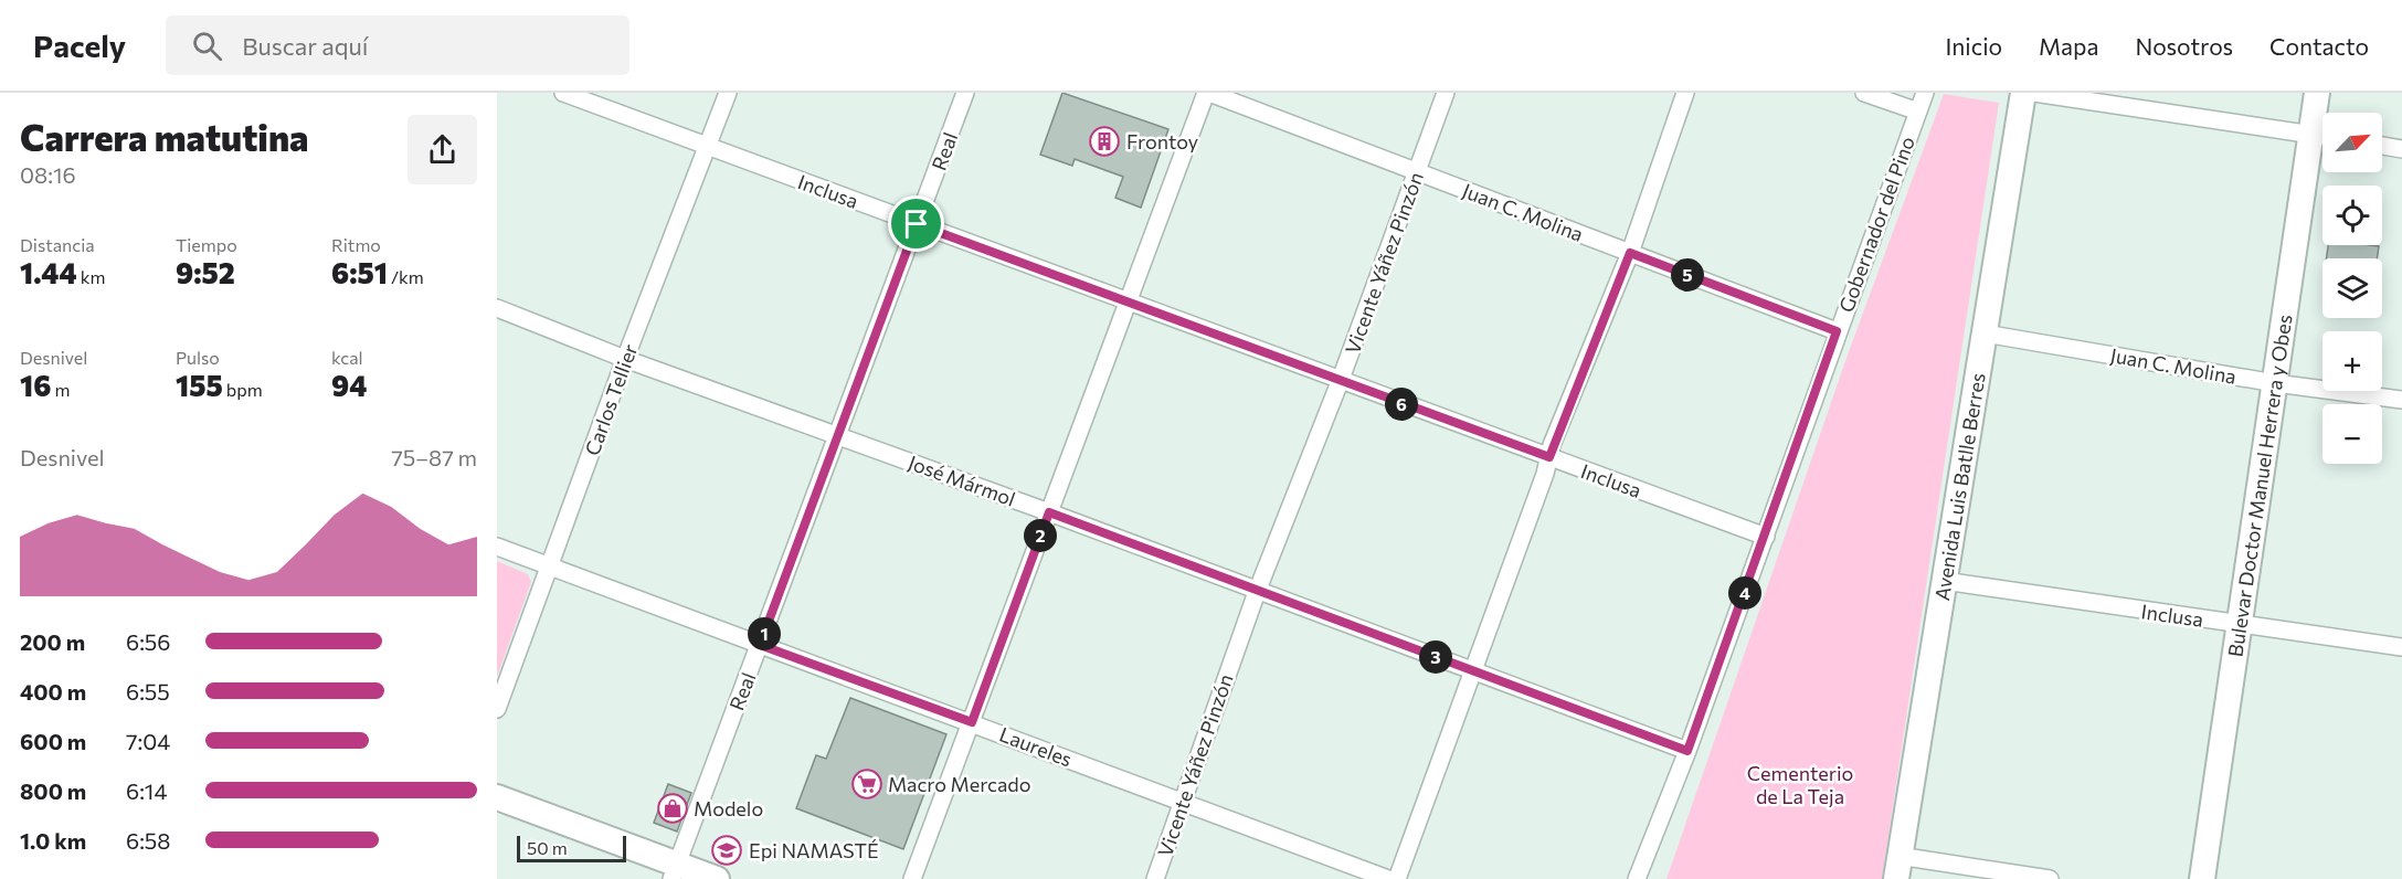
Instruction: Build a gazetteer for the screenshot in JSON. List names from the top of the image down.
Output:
{
  "streets": {
    "main road": ["Avenida Luis Batlle Berres", "Bulevar Doctor Manuel Herrera y Obes"],
    "street": [
      "Real",
      "Inclusa",
      "Juan C. Molina",
      "Gobernador del Pino",
      "Vicente Yáñez Pinzón",
      "Carlos Tellier",
      "José Mármol",
      "Laureles"
    ]
  },
  "crossings": [
    ["Real", "Inclusa"],
    ["Real", "José Mármol"],
    ["Real", "Laureles"],
    ["Inclusa", "Gobernador del Pino"],
    ["Inclusa", "Vicente Yáñez Pinzón"],
    ["Inclusa", "Carlos Tellier"],
    ["Inclusa", "Avenida Luis Batlle Berres"],
    ["Inclusa", "Bulevar Doctor Manuel Herrera y Obes"],
    ["Juan C. Molina", "Gobernador del Pino"],
    ["Juan C. Molina", "Vicente Yáñez Pinzón"],
    ["Juan C. Molina", "Avenida Luis Batlle Berres"],
    ["Juan C. Molina", "Bulevar Doctor Manuel Herrera y Obes"],
    ["Gobernador del Pino", "José Mármol"],
    ["Vicente Yáñez Pinzón", "José Mármol"],
    ["Vicente Yáñez Pinzón", "Laureles"],
    ["Carlos Tellier", "José Mármol"],
    ["Carlos Tellier", "Laureles"]
  ],
  "parks": ["Cementerio de La Teja"],
  "places": {
    "building": ["Frontoy"],
    "supermarket": ["Macro Mercado"],
    "shop": ["Modelo"],
    "school or university": ["Epi NAMASTÉ"]
  },
  "scale_bar": "50 m",
  "north": "top right",
  "page": {
    "header": "Pacely",
    "search": "Buscar aquí",
    "nav": [
      "Inicio",
      "Mapa",
      "Nosotros",
      "Contacto"
    ],
    "heading": ["Carrera matutina", "08:16"],
    "map_buttons": ["+", "−"],
    "stats": [
      ["Distancia", "1.44 km"],
      ["Tiempo", "9:52"],
      ["Ritmo", "6:51 /km"],
      ["Desnivel", "16 m"],
      ["Pulso", "155 bpm"],
      ["kcal", "94"]
    ],
    "pins": [
      "5",
      "6",
      "2",
      "4",
      "1",
      "3"
    ],
    "chart": ["Desnivel", "75–87 m"],
    "list": [
      {
        "name": "200 m",
        "note": "6:56"
      },
      {
        "name": "400 m",
        "note": "6:55"
      },
      {
        "name": "600 m",
        "note": "7:04"
      },
      {
        "name": "800 m",
        "note": "6:14"
      },
      {
        "name": "1.0 km",
        "note": "6:58"
      }
    ],
    "scale": "50 m"
  }
}
